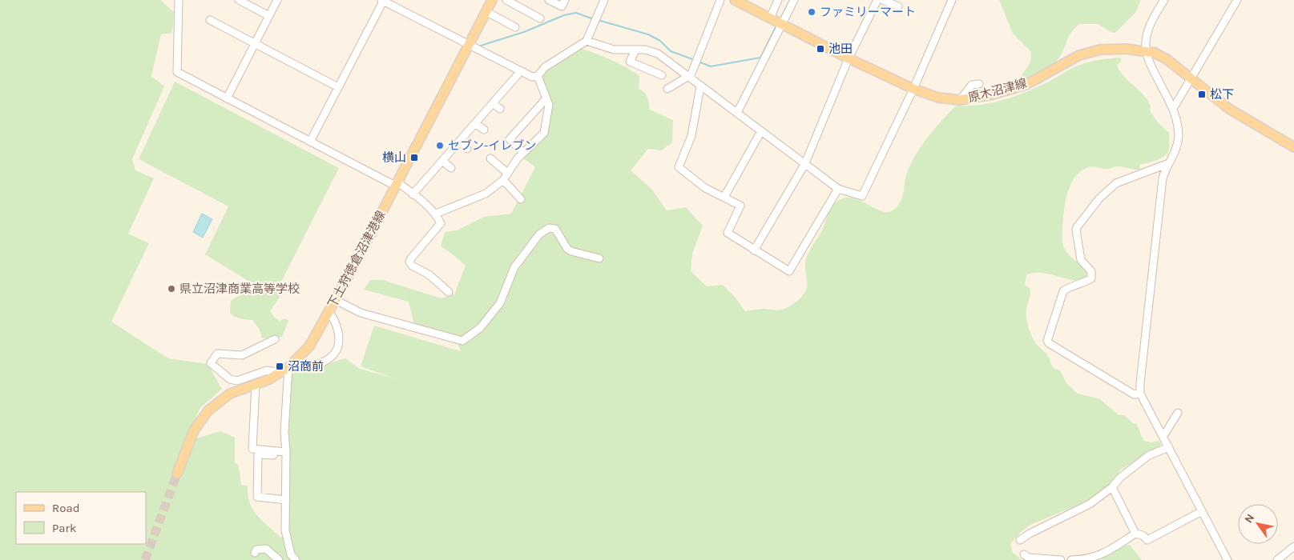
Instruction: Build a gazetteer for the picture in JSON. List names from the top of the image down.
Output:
{
  "streets": {
    "main road": ["原木沼津線", "下土狩徳倉沼津港線"]
  },
  "places": {
    "other": ["ファミリーマート", "セブン-イレブン", "県立沼津商業高等学校"],
    "transit": [
      "池田",
      "松下",
      "横山",
      "沼商前"
    ]
  },
  "legend": ["Road", "Park"],
  "north": "top left"
}
